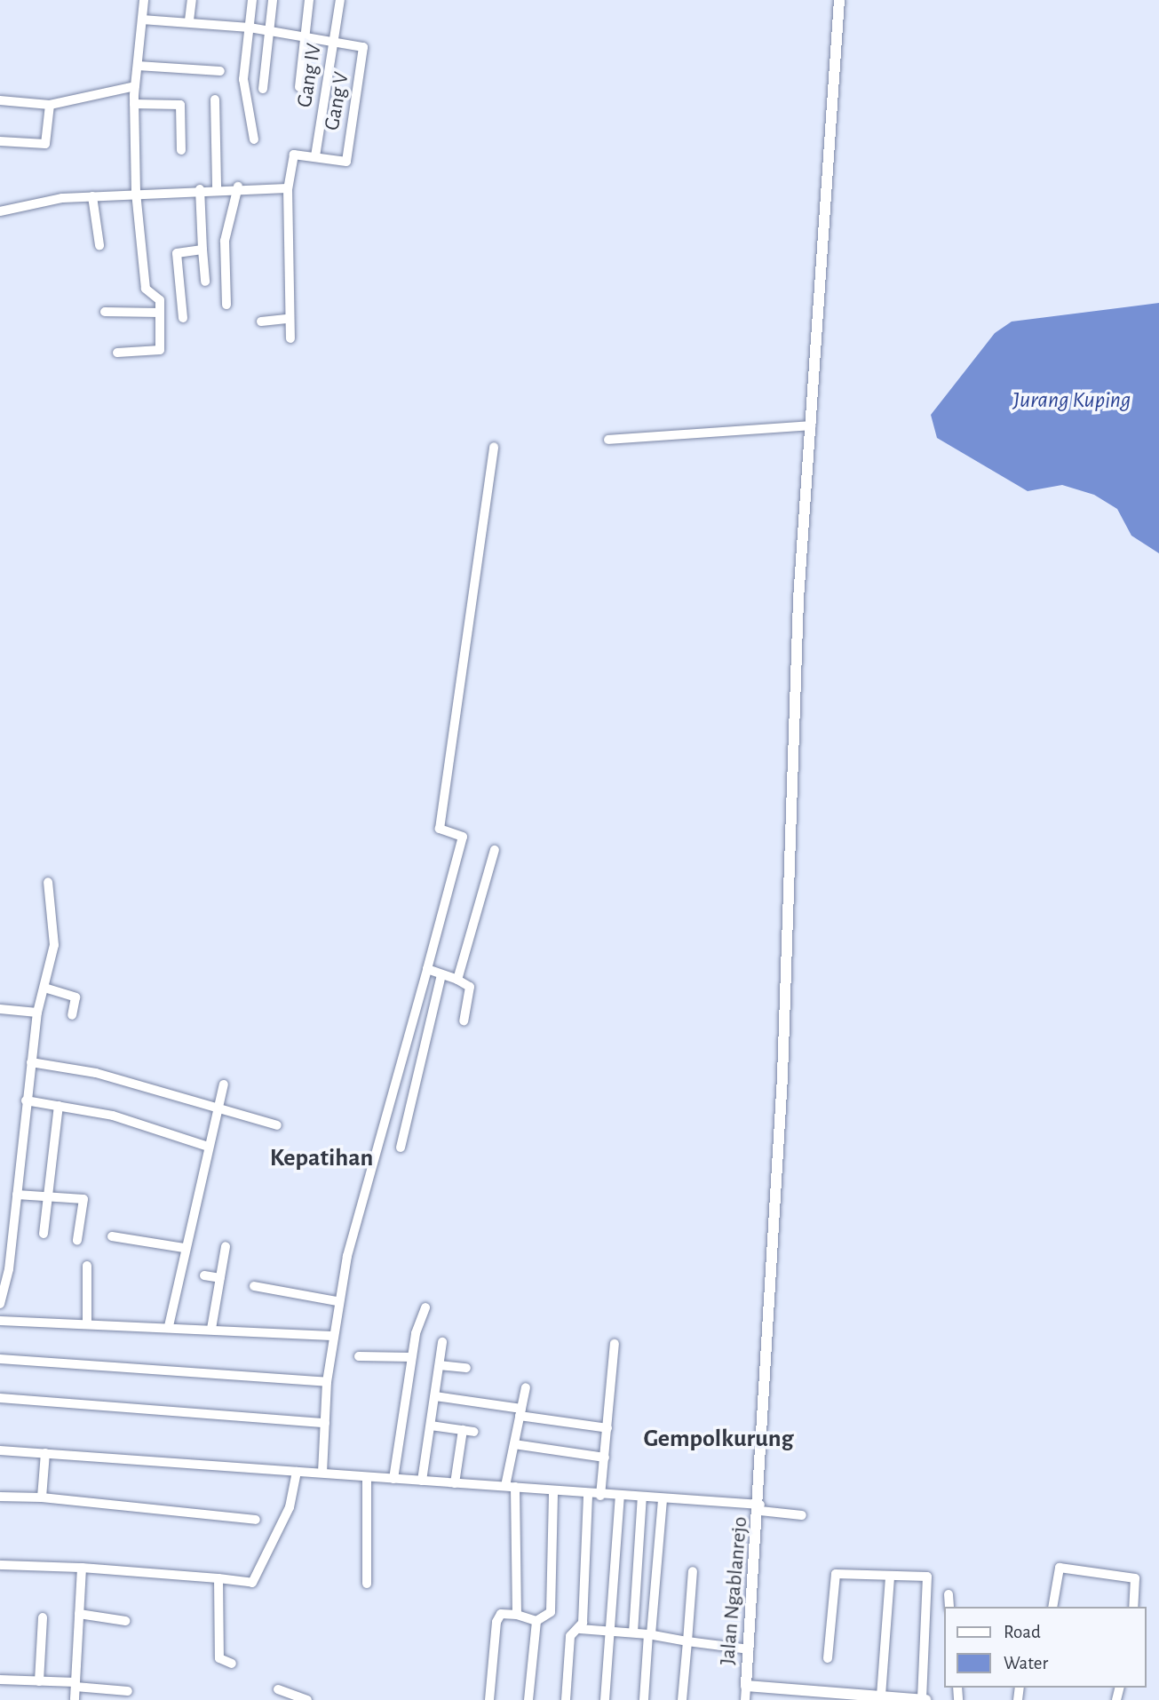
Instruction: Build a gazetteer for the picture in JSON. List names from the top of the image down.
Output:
{
  "streets": {
    "street": ["Gang IV", "Gang V", "Jalan Ngablanrejo"]
  },
  "crossings": [
    ["Gang IV", "Gang V"]
  ],
  "districts": ["Kepatihan", "Gempolkurung"],
  "water": ["Jurang Kuping"],
  "legend": ["Road", "Water"]
}
